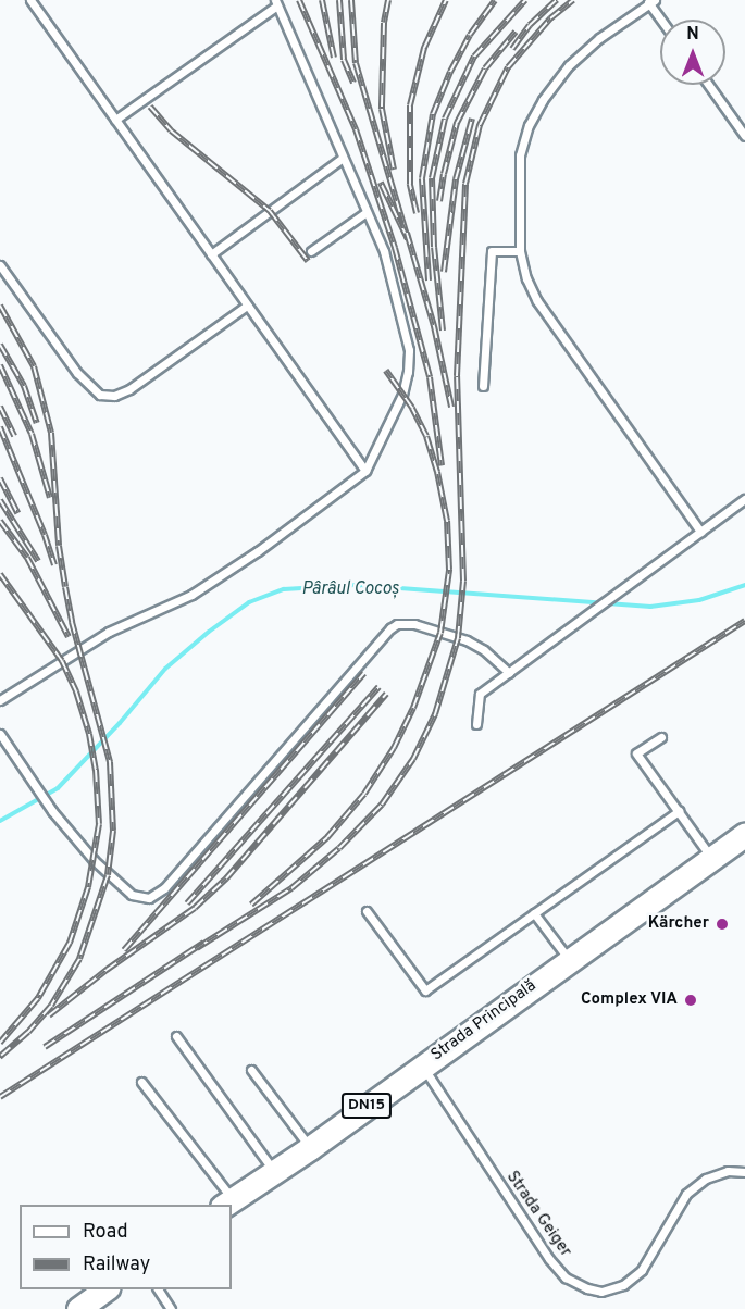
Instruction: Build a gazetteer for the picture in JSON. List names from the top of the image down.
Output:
{
  "streets": {
    "main road": ["Strada Principală", "DN15"],
    "lane": ["Strada Geiger"]
  },
  "crossings": [
    ["Strada Principală", "Strada Geiger"]
  ],
  "water": ["Pârâul Cocoș"],
  "places": ["Kärcher", "Complex VIA"],
  "legend": ["Road", "Railway"],
  "north": "top"
}
